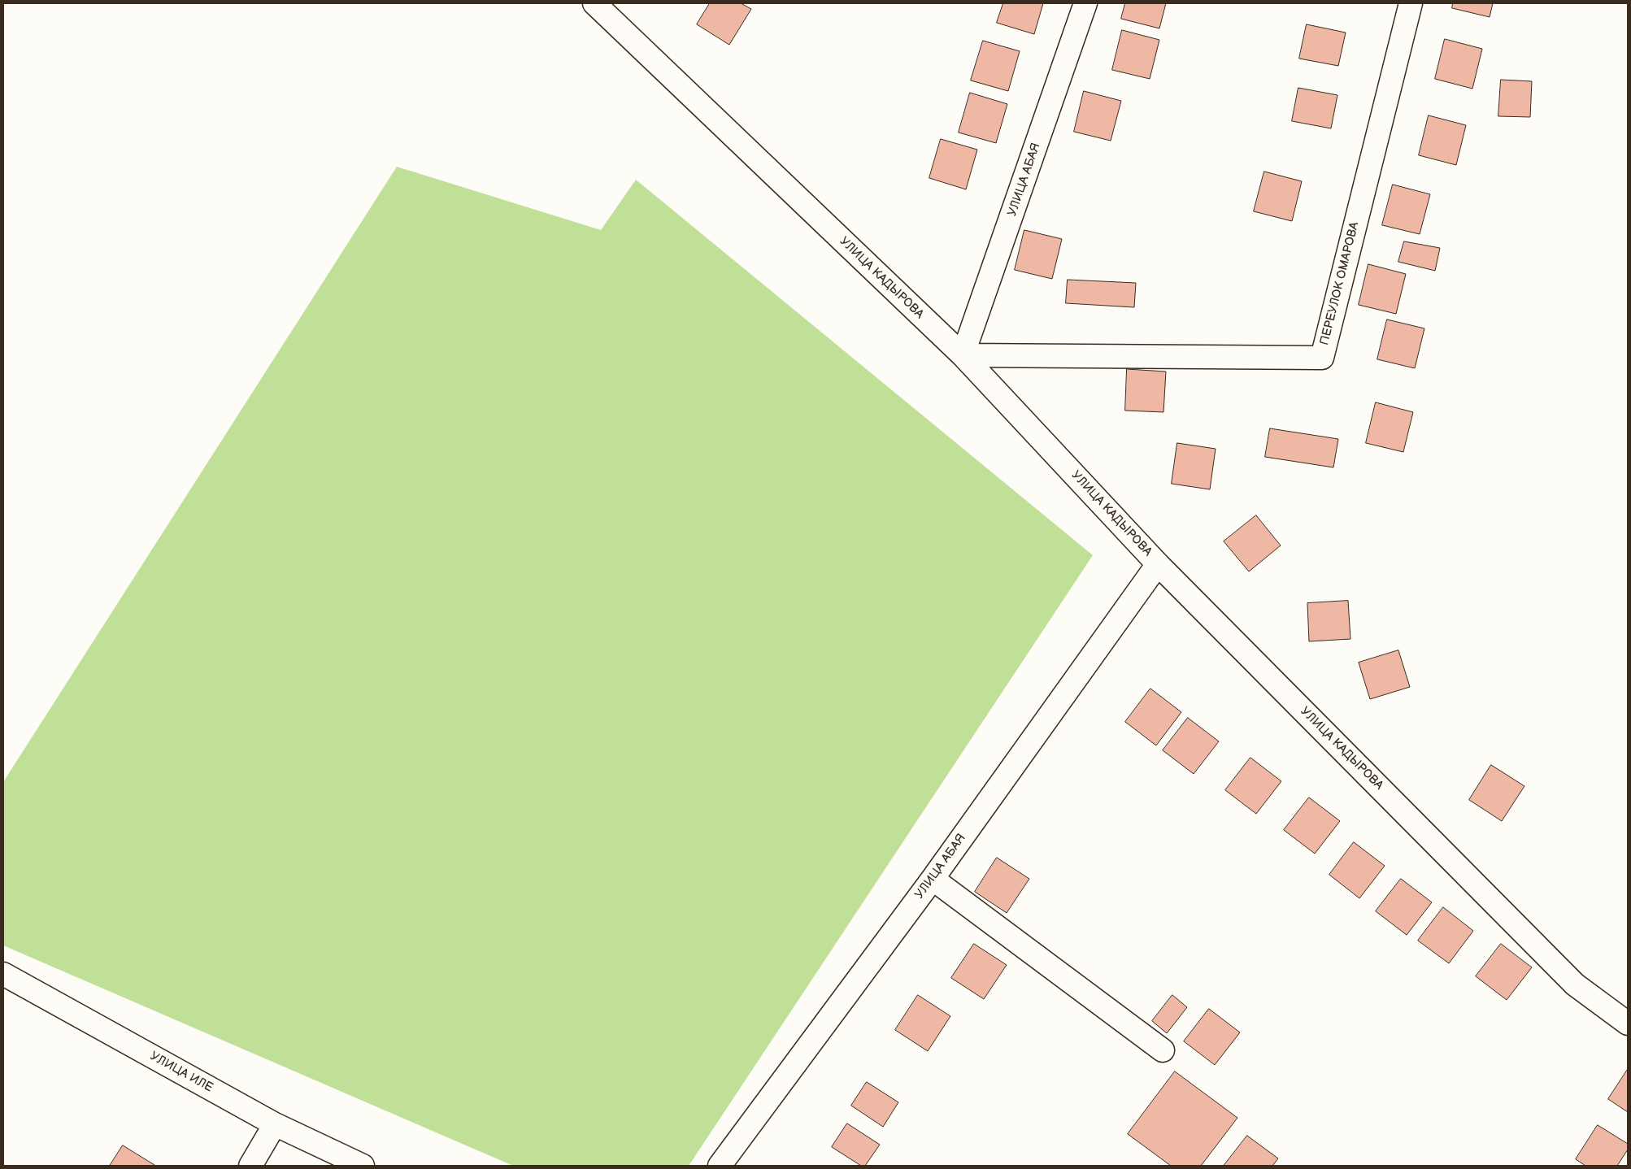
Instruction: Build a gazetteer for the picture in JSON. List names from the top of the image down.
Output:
{
  "streets": {
    "street": [
      "УЛИЦА АБАЯ",
      "УЛИЦА КАДЫРОВА",
      "ПЕРЕУЛОК ОМАРОВА",
      "УЛИЦА ИЛЕ"
    ]
  },
  "crossings": [
    ["УЛИЦА АБАЯ", "УЛИЦА КАДЫРОВА"],
    ["УЛИЦА АБАЯ", "ПЕРЕУЛОК ОМАРОВА"],
    ["УЛИЦА КАДЫРОВА", "ПЕРЕУЛОК ОМАРОВА"]
  ]
}
